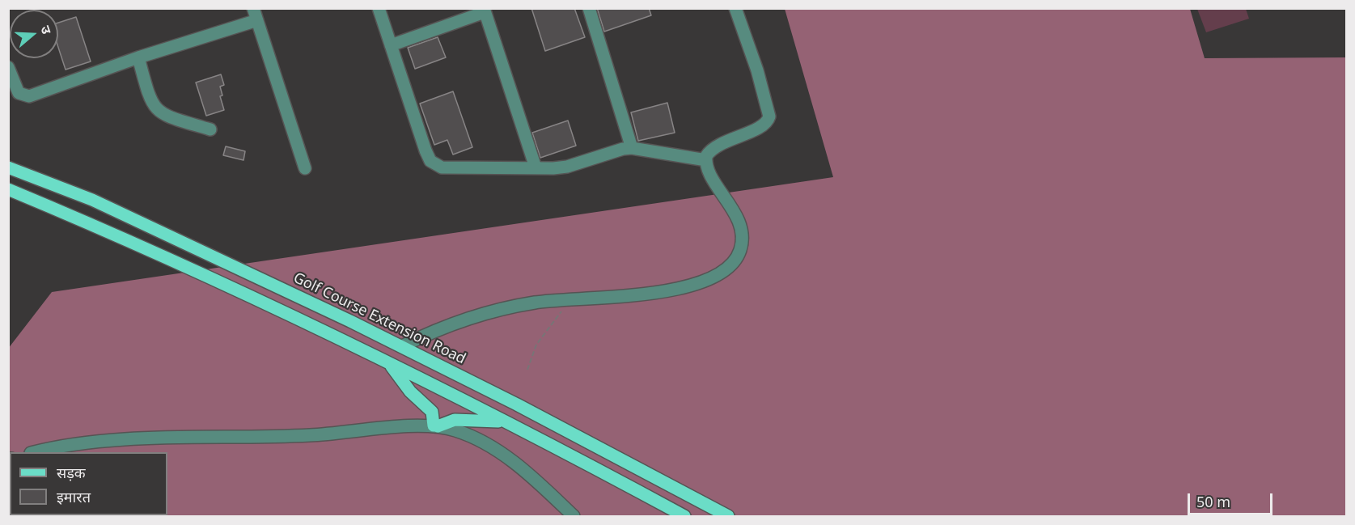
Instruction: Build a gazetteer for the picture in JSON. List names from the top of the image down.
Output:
{
  "streets": {
    "main road": ["Golf Course Extension Road"]
  },
  "legend": ["सड़क", "इमारत"],
  "scale_bar": "50 m",
  "north": "right"
}
